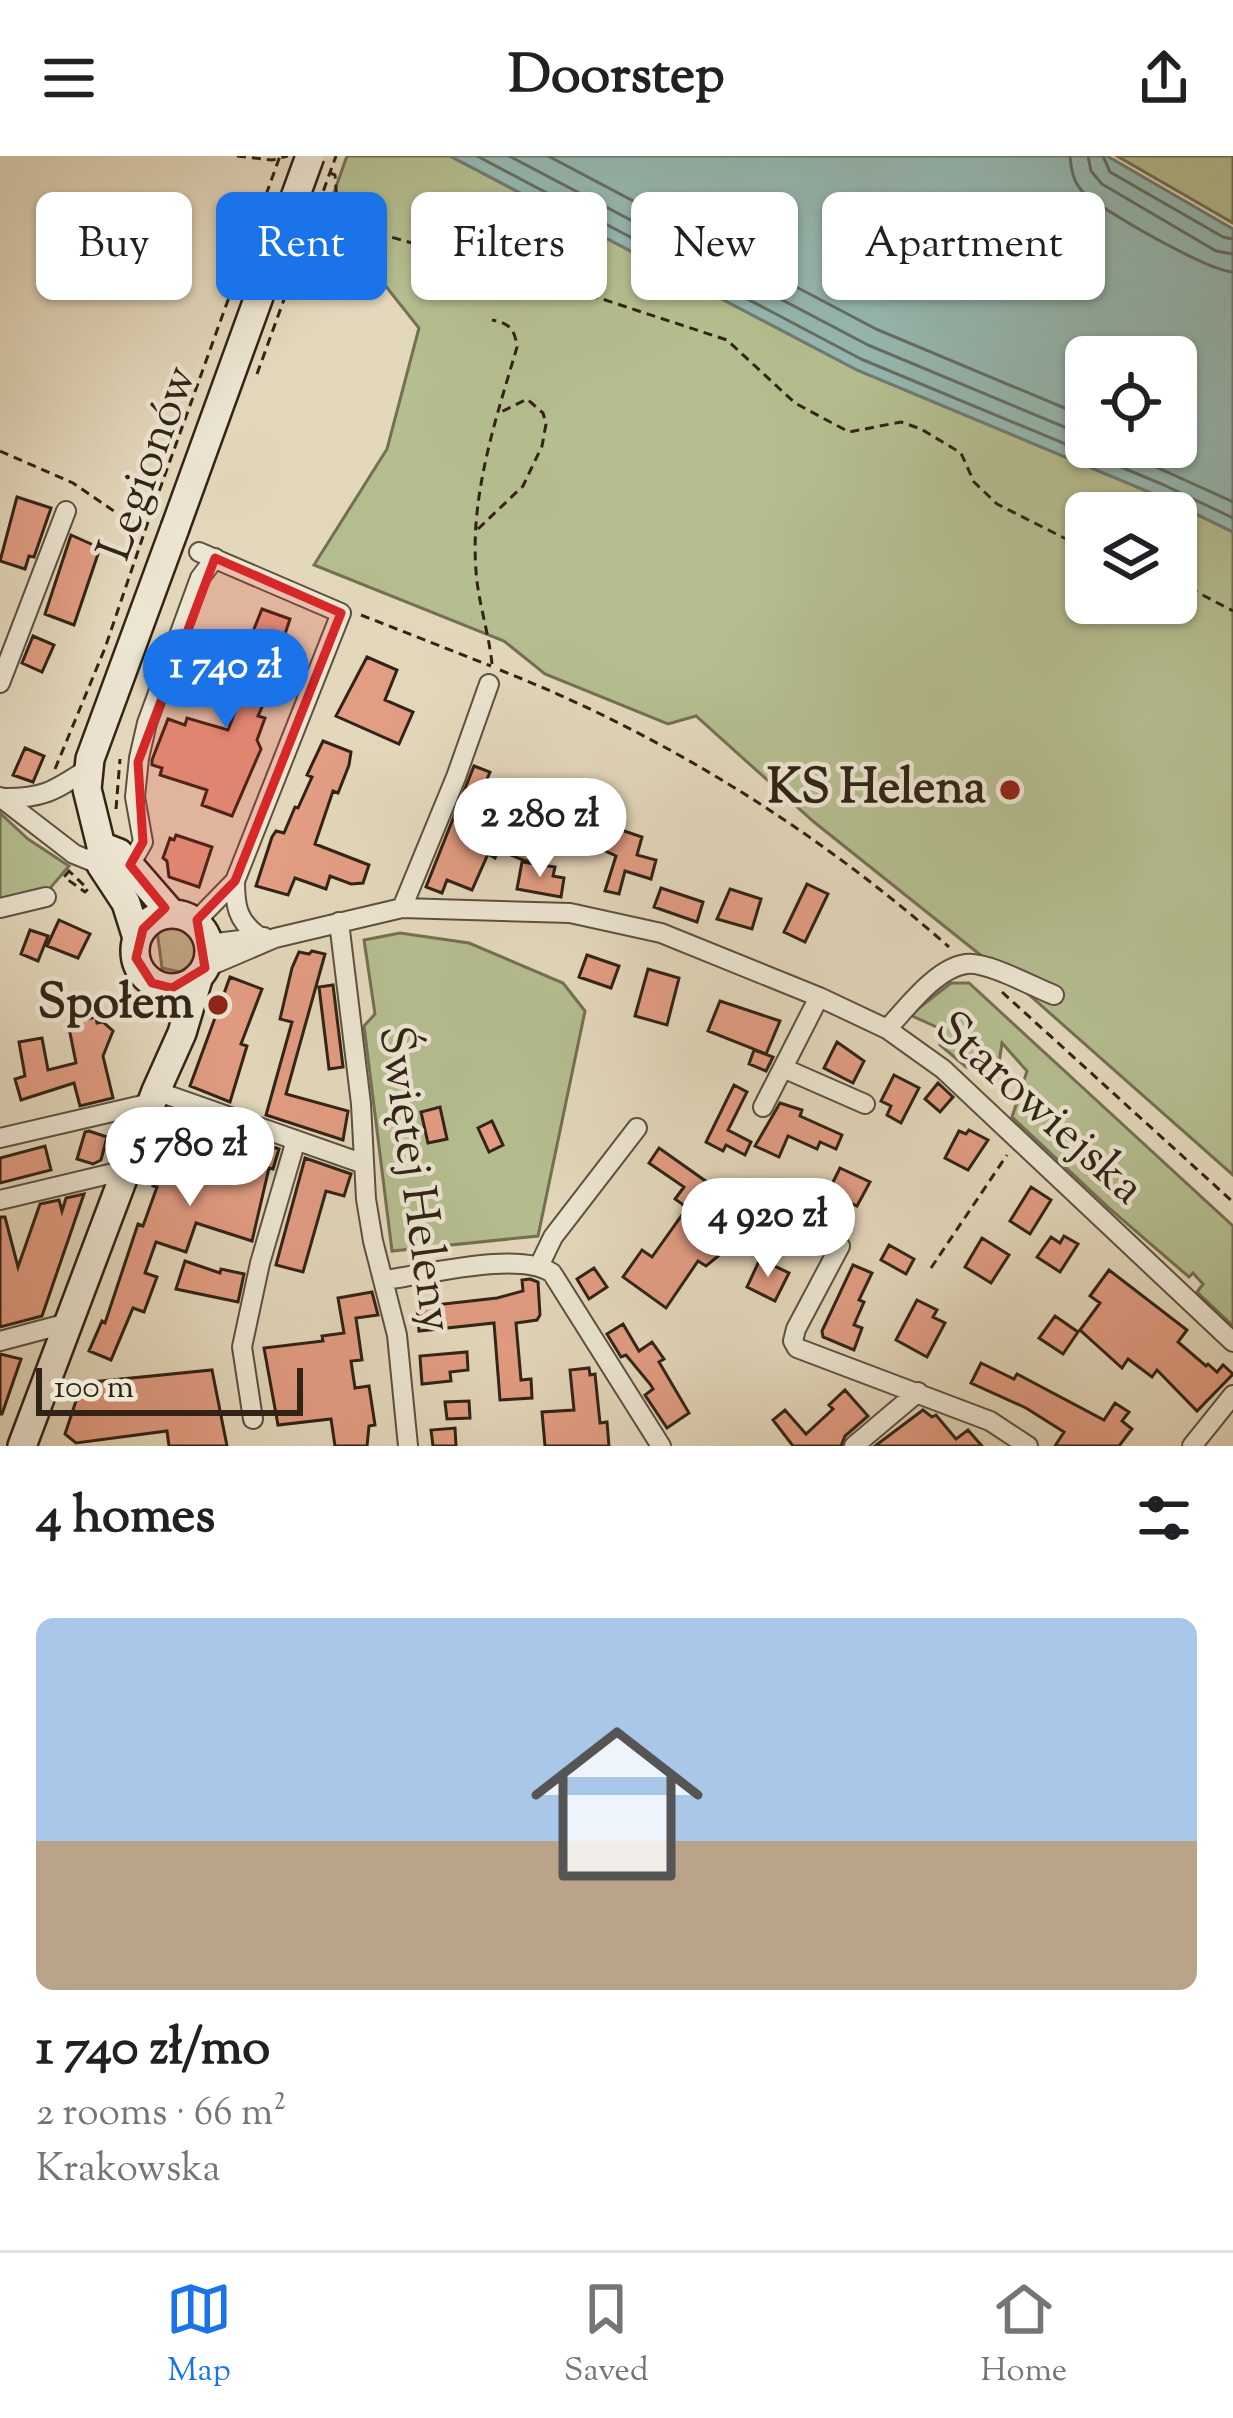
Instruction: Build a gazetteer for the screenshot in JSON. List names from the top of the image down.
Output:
{
  "streets": {
    "main road": ["Legionów"],
    "street": ["Starowiejska", "Świętej Heleny"]
  },
  "crossings": [
    ["Starowiejska", "Świętej Heleny"]
  ],
  "places": ["KS Helena", "Społem"],
  "scale_bar": "100 m",
  "page": {
    "header": "Doorstep",
    "chip": [
      "Buy",
      "Rent",
      "Filters",
      "New",
      "Apartment"
    ],
    "price": [
      "1 740 zł",
      "2 280 zł",
      "5 780 zł",
      "4 920 zł"
    ],
    "scale": "100 m",
    "heading": "4 homes",
    "list": [
      {
        "name": "1 740 zł/mo",
        "note": "2 rooms · 66 m² · Krakowska"
      }
    ],
    "tabs": ["Map", "Saved", "Home"]
  }
}
